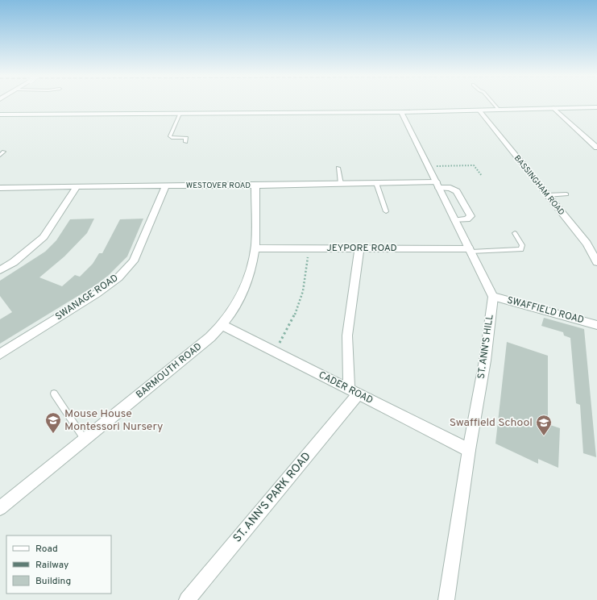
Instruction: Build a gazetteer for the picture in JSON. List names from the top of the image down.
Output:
{
  "streets": {
    "street": [
      "WESTOVER ROAD",
      "BASSINGHAM ROAD",
      "JEYPORE ROAD",
      "SWANAGE ROAD",
      "SWAFFIELD ROAD",
      "ST. ANN'S HILL",
      "BARMOUTH ROAD",
      "CADER ROAD",
      "ST. ANN'S PARK ROAD"
    ]
  },
  "crossings": [
    ["WESTOVER ROAD", "SWANAGE ROAD"],
    ["WESTOVER ROAD", "BARMOUTH ROAD"],
    ["JEYPORE ROAD", "BARMOUTH ROAD"],
    ["SWAFFIELD ROAD", "ST. ANN'S HILL"],
    ["ST. ANN'S HILL", "CADER ROAD"],
    ["BARMOUTH ROAD", "CADER ROAD"],
    ["CADER ROAD", "ST. ANN'S PARK ROAD"]
  ],
  "places": {
    "school or university": ["Mouse House Montessori Nursery", "Swaffield School"]
  },
  "legend": ["Road", "Railway", "Building"]
}
